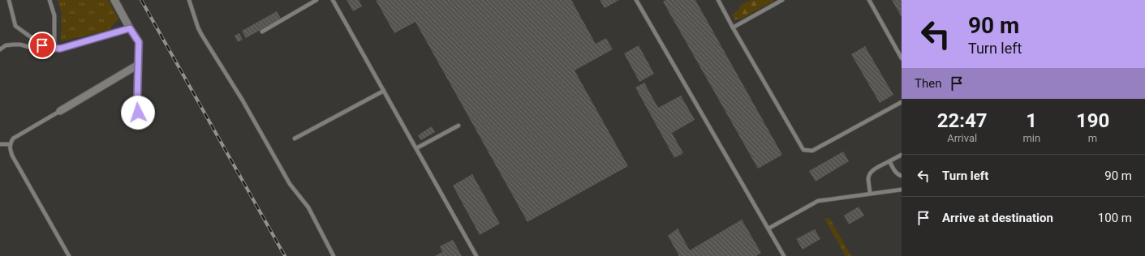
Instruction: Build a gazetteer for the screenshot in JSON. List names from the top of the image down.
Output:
{
  "page": {
    "turn": ["90 m", "Turn left"],
    "then": "Then",
    "eta": [
      "22:47",
      "Arrival",
      "1",
      "min",
      "190",
      "m"
    ],
    "list": [
      {
        "name": "Turn left",
        "value": "90 m"
      },
      {
        "name": "Arrive at destination",
        "value": "100 m"
      }
    ]
  }
}
